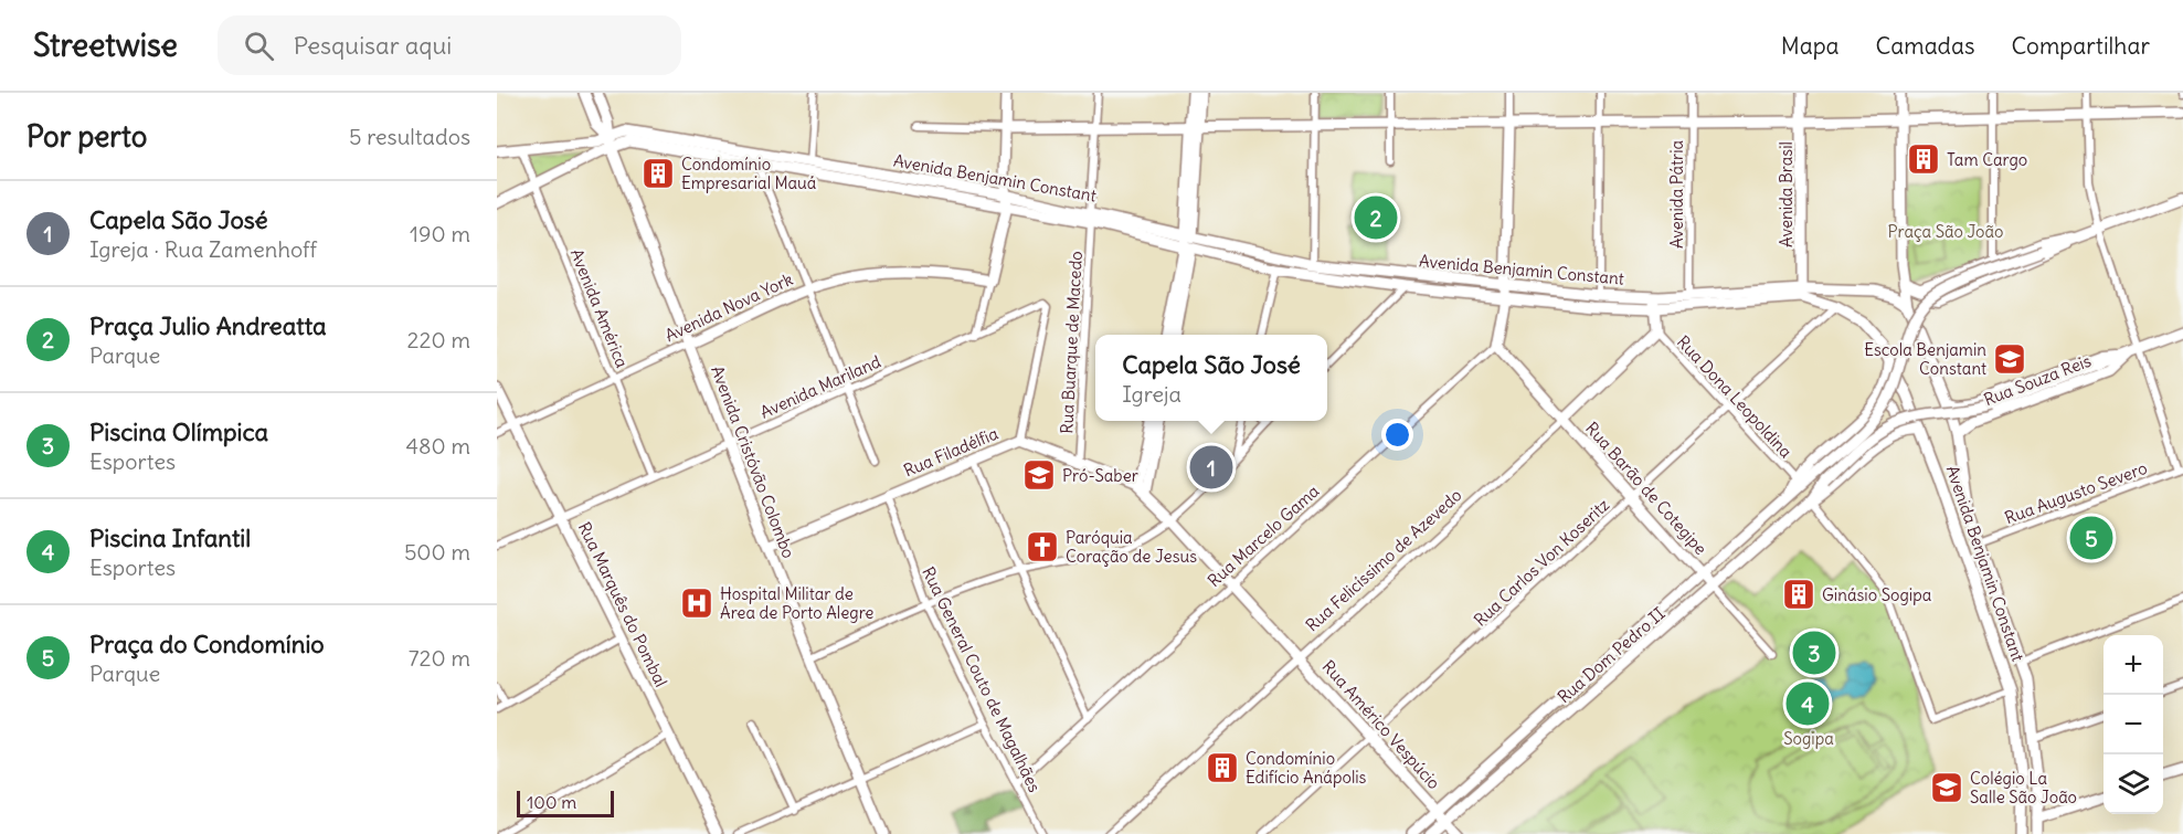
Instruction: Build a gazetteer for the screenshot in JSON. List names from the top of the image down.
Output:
{
  "streets": {
    "main road": [
      "Avenida Benjamin Constant",
      "Avenida Brasil",
      "Avenida Nova York",
      "Rua Souza Reis",
      "Rua Filadélfia",
      "Avenida Cristóvão Colombo",
      "Rua Barão de Cotegipe",
      "Rua Felicíssimo de Azevedo",
      "Rua Marquês do Pombal",
      "Rua Dom Pedro II",
      "Rua Américo Vespúcio"
    ],
    "street": [
      "Avenida Pátria",
      "Avenida América",
      "Rua Buarque de Macedo",
      "Avenida Mariland",
      "Rua Dona Leopoldina",
      "Rua Augusto Severo",
      "Rua Marcelo Gama",
      "Rua Carlos Von Koseritz",
      "Rua General Couto de Magalhães"
    ]
  },
  "crossings": [
    ["Avenida Benjamin Constant", "Avenida Pátria"],
    ["Avenida Benjamin Constant", "Avenida Brasil"],
    ["Avenida Benjamin Constant", "Rua Buarque de Macedo"],
    ["Avenida Benjamin Constant", "Rua Souza Reis"],
    ["Avenida Benjamin Constant", "Avenida Cristóvão Colombo"],
    ["Avenida Benjamin Constant", "Rua Augusto Severo"],
    ["Avenida Benjamin Constant", "Rua Carlos Von Koseritz"],
    ["Avenida Benjamin Constant", "Rua Dom Pedro II"],
    ["Avenida Nova York", "Avenida América"],
    ["Avenida Nova York", "Avenida Cristóvão Colombo"],
    ["Avenida Nova York", "Rua Marquês do Pombal"],
    ["Avenida América", "Avenida Mariland"],
    ["Rua Buarque de Macedo", "Rua Filadélfia"],
    ["Rua Souza Reis", "Rua Dom Pedro II"],
    ["Avenida Mariland", "Rua Filadélfia"],
    ["Avenida Mariland", "Avenida Cristóvão Colombo"],
    ["Avenida Mariland", "Rua Marquês do Pombal"],
    ["Rua Dona Leopoldina", "Rua Felicíssimo de Azevedo"],
    ["Rua Dona Leopoldina", "Rua Carlos Von Koseritz"],
    ["Rua Dona Leopoldina", "Rua Dom Pedro II"],
    ["Rua Filadélfia", "Avenida Cristóvão Colombo"],
    ["Rua Filadélfia", "Rua General Couto de Magalhães"],
    ["Rua Filadélfia", "Rua Américo Vespúcio"],
    ["Rua Barão de Cotegipe", "Rua Marcelo Gama"],
    ["Rua Barão de Cotegipe", "Rua Felicíssimo de Azevedo"],
    ["Rua Barão de Cotegipe", "Rua Carlos Von Koseritz"],
    ["Rua Barão de Cotegipe", "Rua Dom Pedro II"],
    ["Rua Marcelo Gama", "Rua General Couto de Magalhães"],
    ["Rua Marcelo Gama", "Rua Américo Vespúcio"],
    ["Rua Felicíssimo de Azevedo", "Rua Américo Vespúcio"],
    ["Rua Carlos Von Koseritz", "Rua Américo Vespúcio"],
    ["Rua Dom Pedro II", "Rua Américo Vespúcio"]
  ],
  "parks": ["Praça São João", "Sogipa"],
  "places": {
    "building": [
      "Tam Cargo",
      "Condomínio Empresarial Mauá",
      "Ginásio Sogipa",
      "Condomínio Edifício Anápolis"
    ],
    "school or university": ["Escola Benjamin Constant", "Pró-Saber", "Colégio La Salle São João"],
    "church": ["Paróquia Coração de Jesus"],
    "hospital": ["Hospital Militar de Área de Porto Alegre"]
  },
  "scale_bar": "100 m",
  "page": {
    "header": "Streetwise",
    "search": "Pesquisar aqui",
    "nav": ["Mapa", "Camadas", "Compartilhar"],
    "heading": ["Por perto", "5 resultados"],
    "list": [
      {
        "mark": "1",
        "name": "Capela São José",
        "note": "Igreja · Rua Zamenhoff",
        "value": "190 m"
      },
      {
        "mark": "2",
        "name": "Praça Julio Andreatta",
        "note": "Parque",
        "value": "220 m"
      },
      {
        "mark": "3",
        "name": "Piscina Olímpica",
        "note": "Esportes",
        "value": "480 m"
      },
      {
        "mark": "4",
        "name": "Piscina Infantil",
        "note": "Esportes",
        "value": "500 m"
      },
      {
        "mark": "5",
        "name": "Praça do Condomínio",
        "note": "Parque",
        "value": "720 m"
      }
    ],
    "pins": [
      "2",
      "1",
      "5",
      "3",
      "4"
    ],
    "popup": ["Capela São José", "Igreja"],
    "map_buttons": ["+", "−"],
    "scale": "100 m"
  }
}
